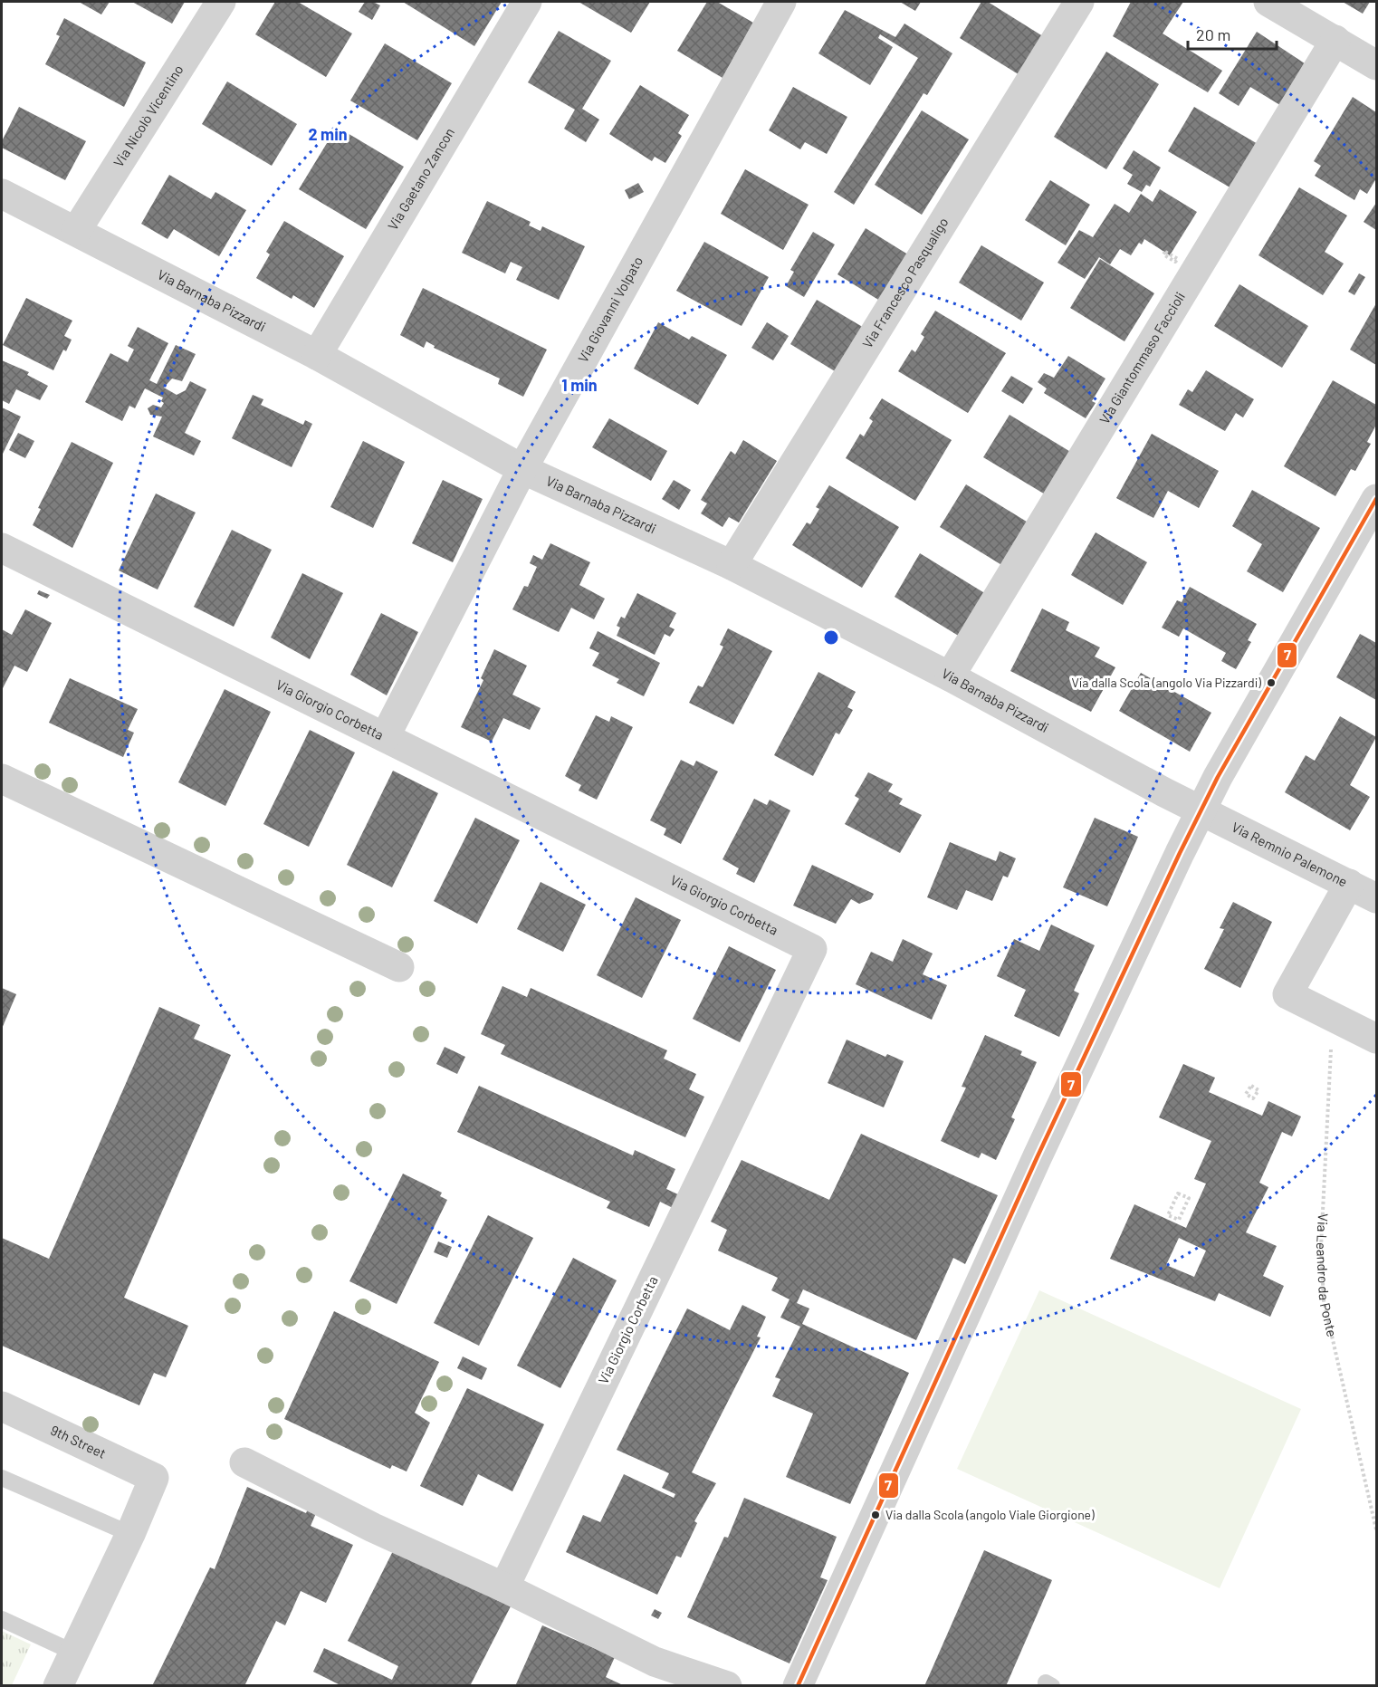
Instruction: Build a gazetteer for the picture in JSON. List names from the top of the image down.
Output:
{
  "streets": {
    "street": [
      "Via Nicolò Vicentino",
      "Via Gaetano Zancon",
      "Via Francesco Pasqualigo",
      "Via Barnaba Pizzardi",
      "Via Giovanni Volpato",
      "Via Giantommaso Faccioli",
      "Via Giorgio Corbetta",
      "Via Remnio Palemone",
      "9th Street"
    ],
    "path": ["Via Leandro da Ponte"]
  },
  "crossings": [
    ["Via Nicolò Vicentino", "Via Barnaba Pizzardi"],
    ["Via Gaetano Zancon", "Via Barnaba Pizzardi"],
    ["Via Francesco Pasqualigo", "Via Barnaba Pizzardi"],
    ["Via Barnaba Pizzardi", "Via Giovanni Volpato"],
    ["Via Barnaba Pizzardi", "Via Giantommaso Faccioli"],
    ["Via Barnaba Pizzardi", "Via Remnio Palemone"],
    ["Via Giovanni Volpato", "Via Giorgio Corbetta"]
  ],
  "places": ["Via dalla Scola (angolo Via Pizzardi)", "Via dalla Scola (angolo Viale Giorgione)"],
  "lines": ["transit line 7"],
  "scale_bar": "20 m",
  "rings": ["2 min", "1 min"]
}
